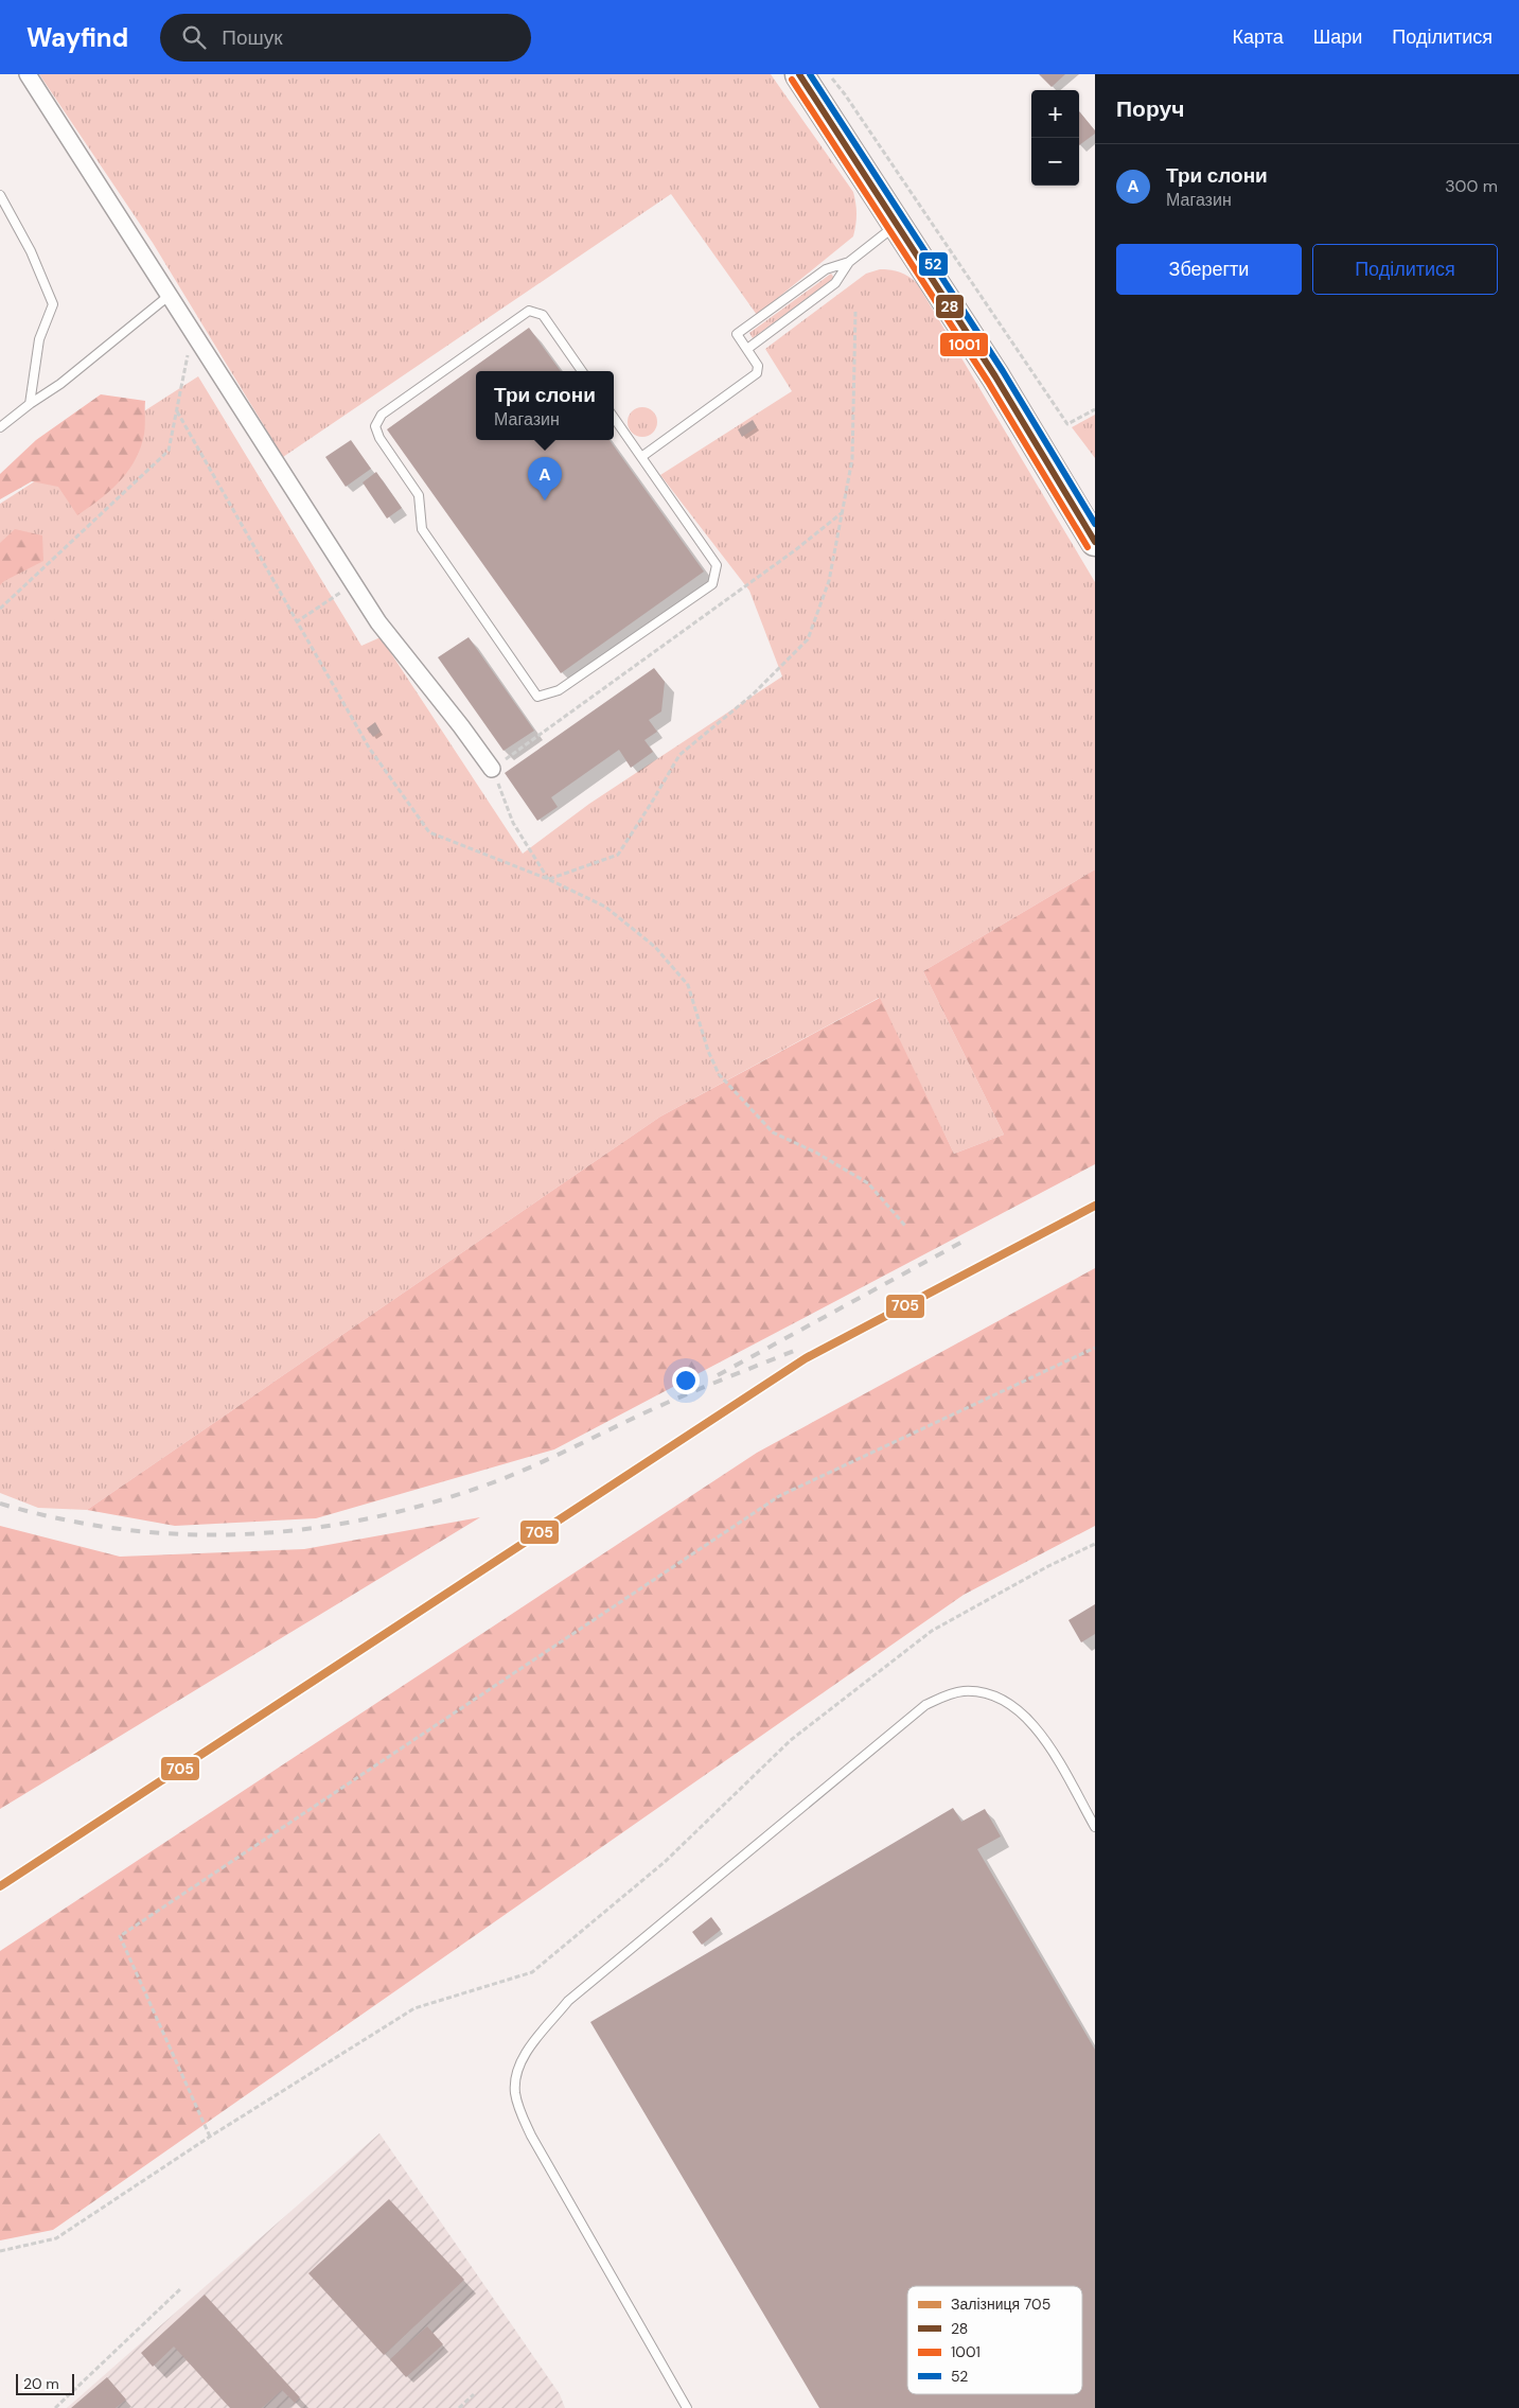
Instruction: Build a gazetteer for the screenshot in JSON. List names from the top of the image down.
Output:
{
  "lines": [
    "transit line 28",
    "transit line 52",
    "transit line 1001",
    "rail line 705"
  ],
  "legend": [
    "Залізниця 705",
    "28",
    "1001",
    "52"
  ],
  "scale_bar": "20 m",
  "page": {
    "header": "Wayfind",
    "search": "Пошук",
    "nav": ["Карта", "Шари", "Поділитися"],
    "heading": "Поруч",
    "map_buttons": ["+", "−"],
    "list": [
      {
        "mark": "A",
        "name": "Три слони",
        "note": "Магазин",
        "value": "300 m"
      }
    ],
    "buttons": ["Зберегти", "Поділитися"],
    "popup": ["Три слони", "Магазин"],
    "pins": "A",
    "scale": "20 m"
  }
}
